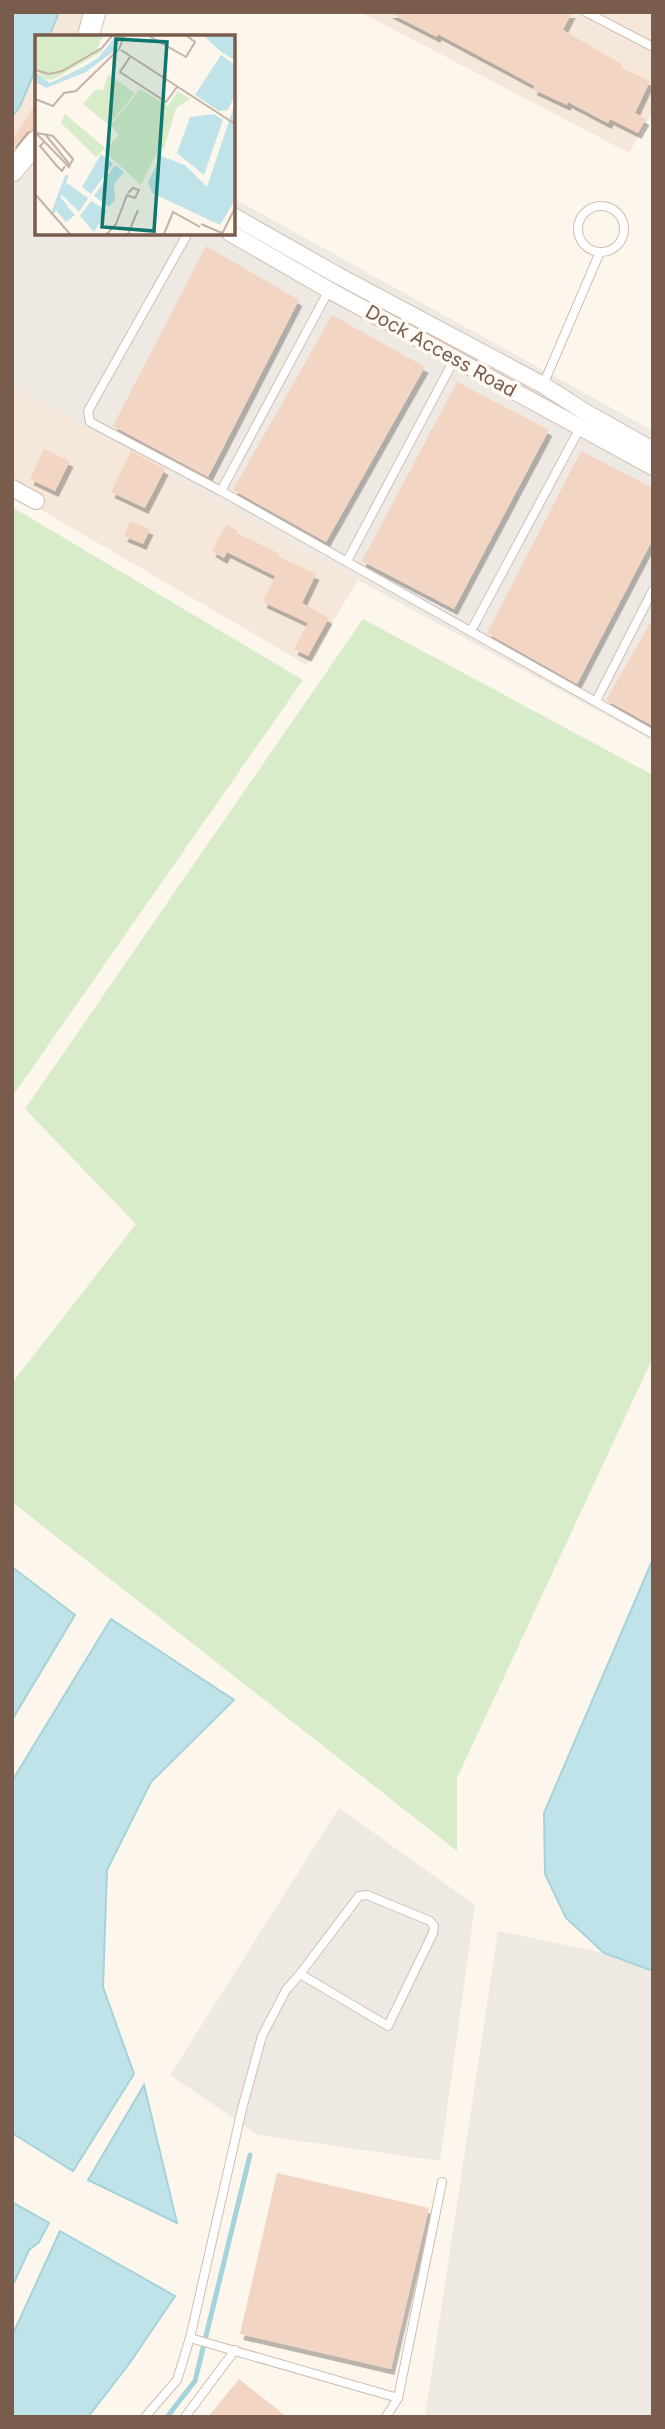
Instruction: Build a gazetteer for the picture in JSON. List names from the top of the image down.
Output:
{
  "streets": {
    "street": ["Dock Access Road"]
  }
}
